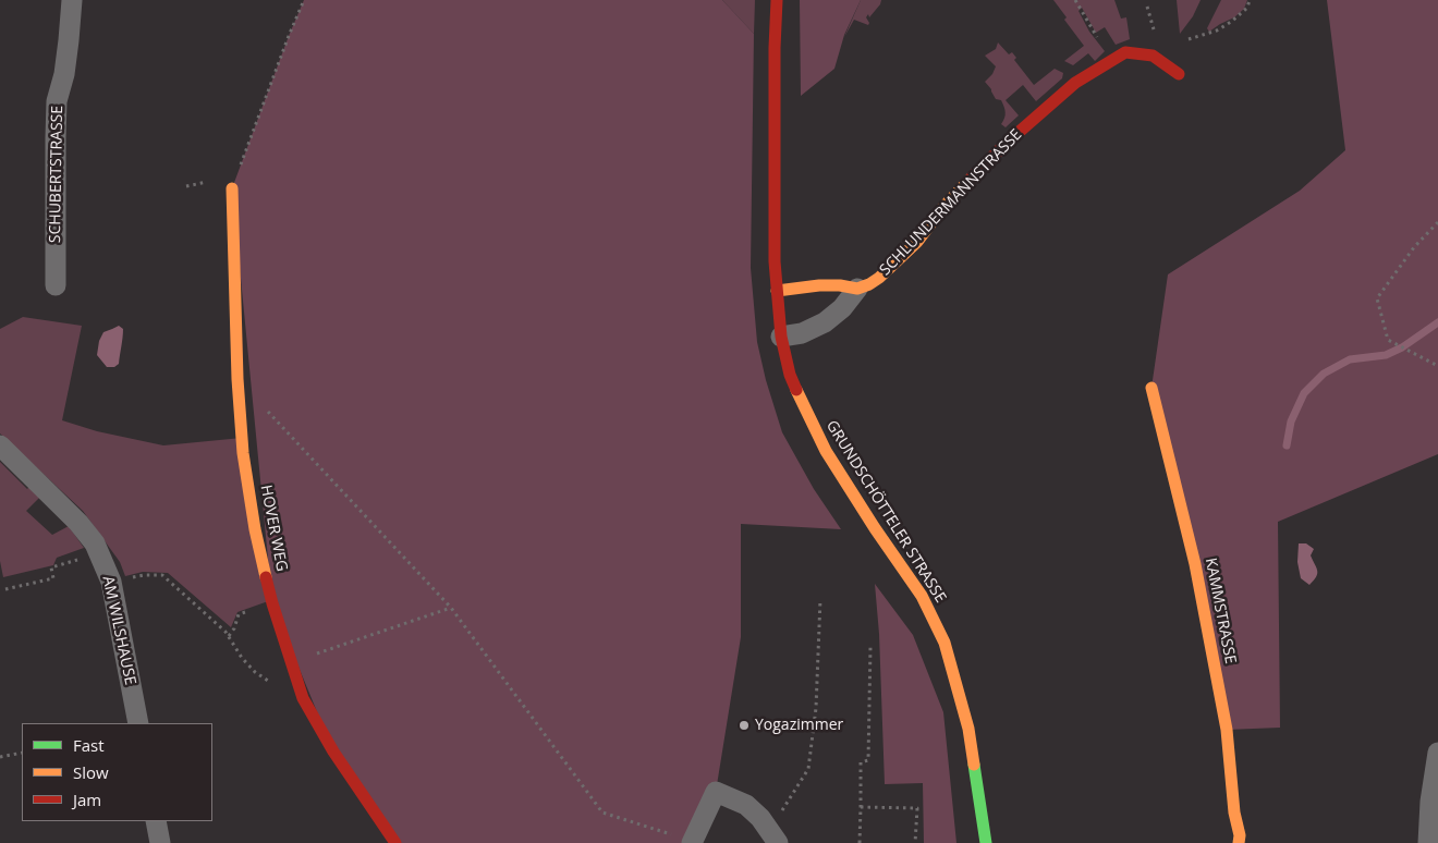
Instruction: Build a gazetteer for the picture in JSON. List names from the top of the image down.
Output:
{
  "streets": {
    "street": [
      "SCHUBERTSTRASSE",
      "SCHLUNDERMANNSTRASSE",
      "GRUNDSCHÖTTELER STRASSE",
      "HOVER WEG",
      "KAMMSTRASSE",
      "AM WILSHAUSE"
    ]
  },
  "crossings": [
    ["SCHLUNDERMANNSTRASSE", "GRUNDSCHÖTTELER STRASSE"]
  ],
  "places": ["Yogazimmer"],
  "legend": ["Fast", "Slow", "Jam"]
}
